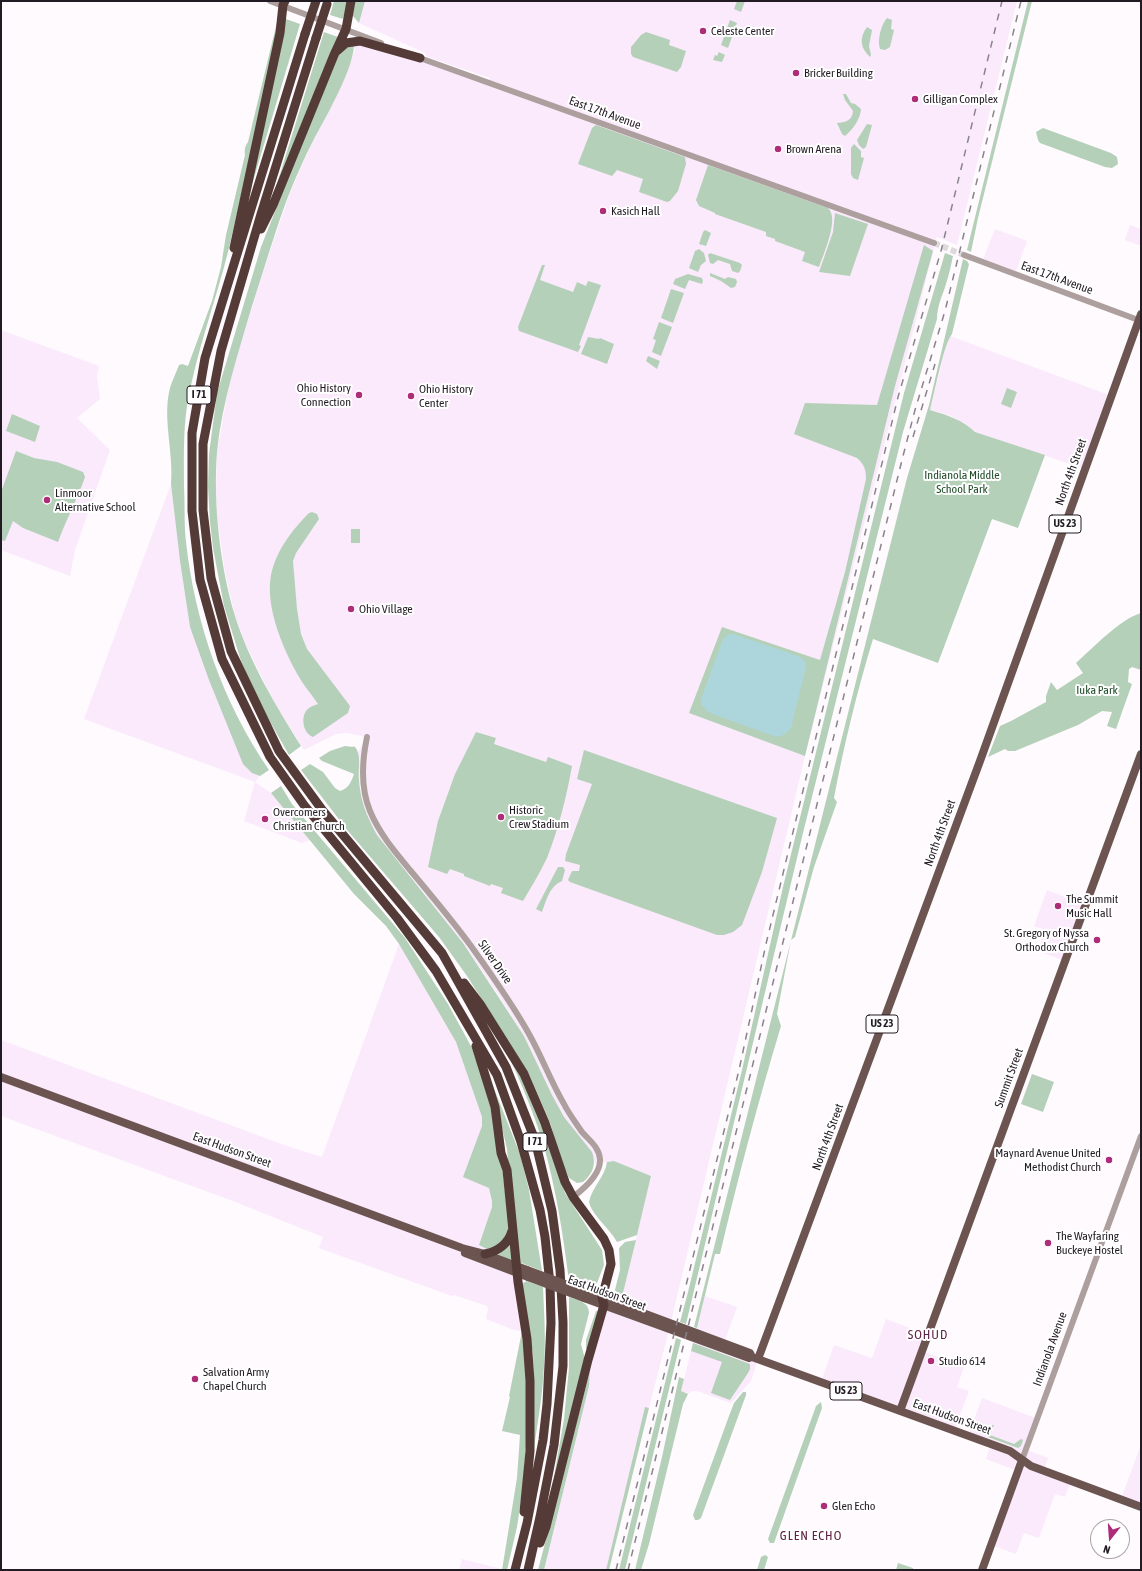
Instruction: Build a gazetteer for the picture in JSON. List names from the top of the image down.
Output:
{
  "streets": {
    "highway": ["I 71"],
    "main road": [
      "North 4th Street",
      "US 23",
      "Summit Street",
      "East Hudson Street",
      "Indianola Avenue"
    ],
    "street": ["East 17th Avenue", "Silver Drive"]
  },
  "crossings": [
    ["East 17th Avenue", "North 4th Street"],
    ["North 4th Street", "East Hudson Street"],
    ["Summit Street", "East Hudson Street"],
    ["East Hudson Street", "Indianola Avenue"]
  ],
  "districts": ["SOHUD", "GLEN ECHO"],
  "parks": ["Indianola Middle School Park", "Iuka Park"],
  "places": [
    "Celeste Center",
    "Bricker Building",
    "Gilligan Complex",
    "Brown Arena",
    "Kasich Hall",
    "Ohio History Connection",
    "Ohio History Center",
    "Linmoor Alternative School",
    "Ohio Village",
    "Historic Crew Stadium",
    "Overcomers Christian Church",
    "The Summit Music Hall",
    "St. Gregory of Nyssa Orthodox Church",
    "Maynard Avenue United Methodist Church",
    "The Wayfaring Buckeye Hostel",
    "Studio 614",
    "Salvation Army Chapel Church",
    "Glen Echo"
  ],
  "north": "bottom"
}
